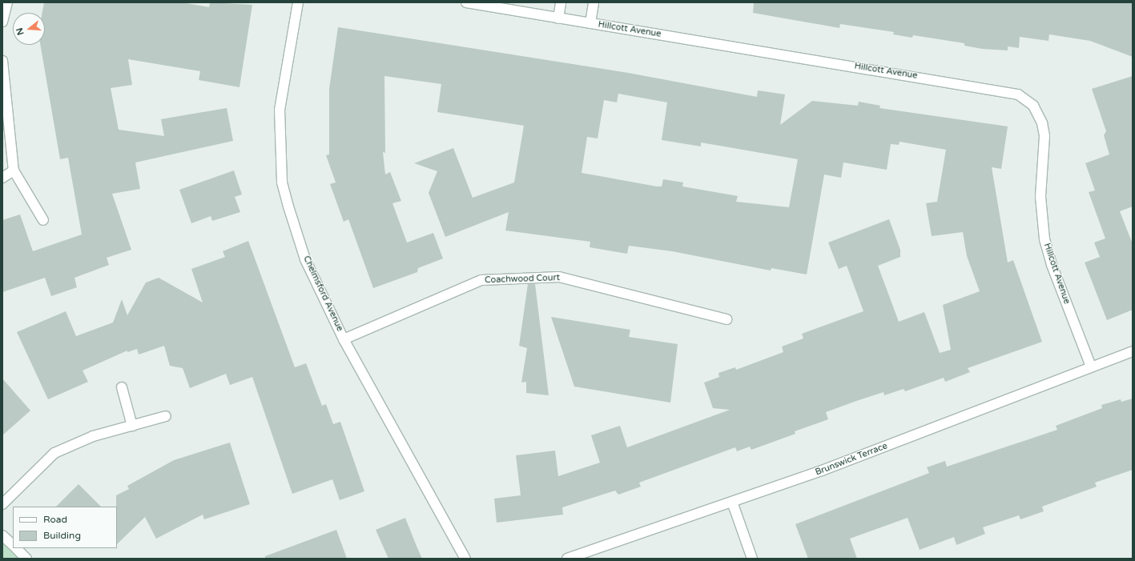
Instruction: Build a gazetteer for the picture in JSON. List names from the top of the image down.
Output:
{
  "streets": {
    "street": [
      "Hillcott Avenue",
      "Coachwood Court",
      "Chelmsford Avenue",
      "Brunswick Terrace"
    ]
  },
  "crossings": [
    ["Hillcott Avenue", "Brunswick Terrace"],
    ["Coachwood Court", "Chelmsford Avenue"]
  ],
  "legend": ["Road", "Building"],
  "north": "left"
}
